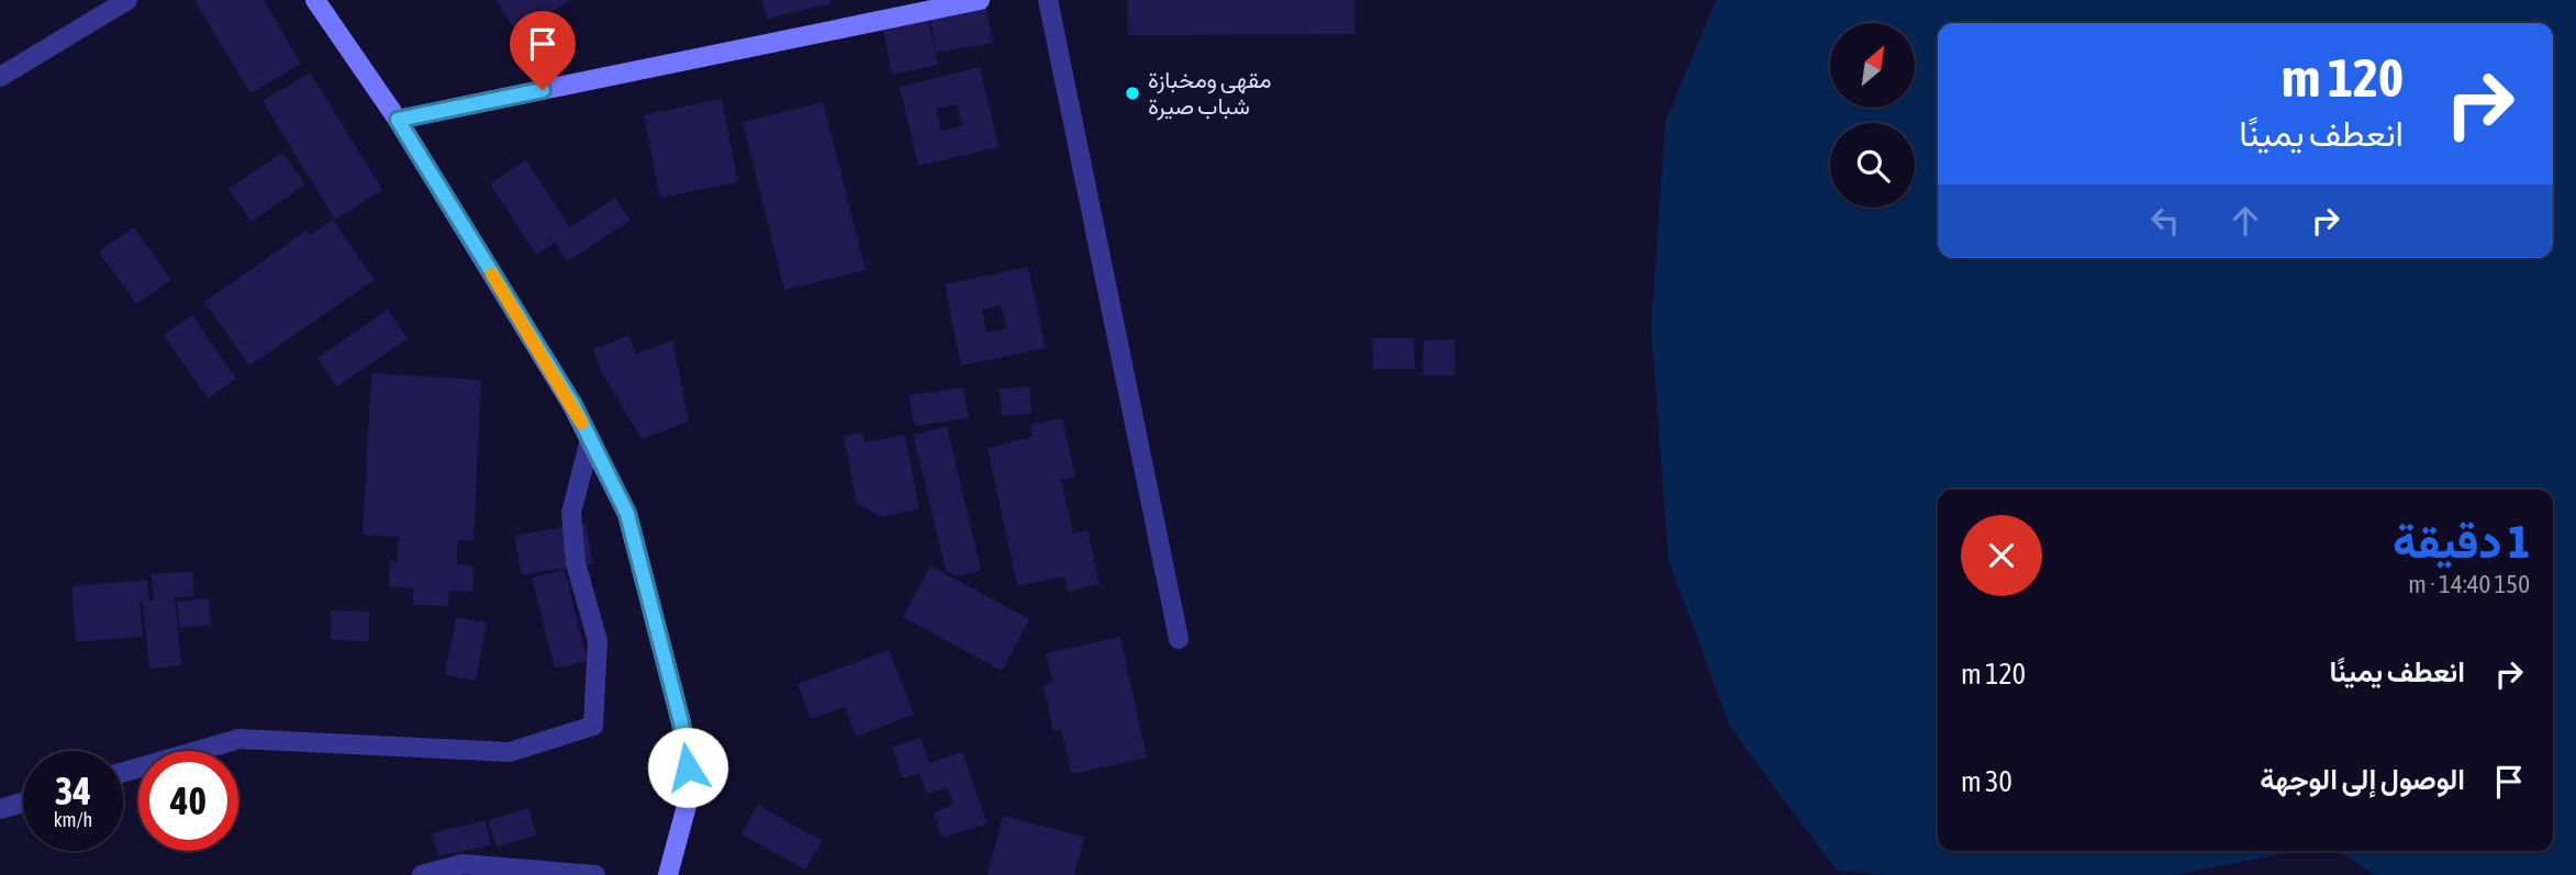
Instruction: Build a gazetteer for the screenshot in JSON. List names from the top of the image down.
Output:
{
  "places": ["مقهى ومخبازة شباب صيرة"],
  "north": "top right",
  "page": {
    "turn": ["120 m", "انعطف يمينًا"],
    "heading": ["1 دقيقة", "150 m · 14:40"],
    "list": [
      {
        "name": "انعطف يمينًا",
        "value": "120 m"
      },
      {
        "name": "الوصول إلى الوجهة",
        "value": "30 m"
      }
    ],
    "speed": "34 km/h",
    "limit": "40"
  }
}
